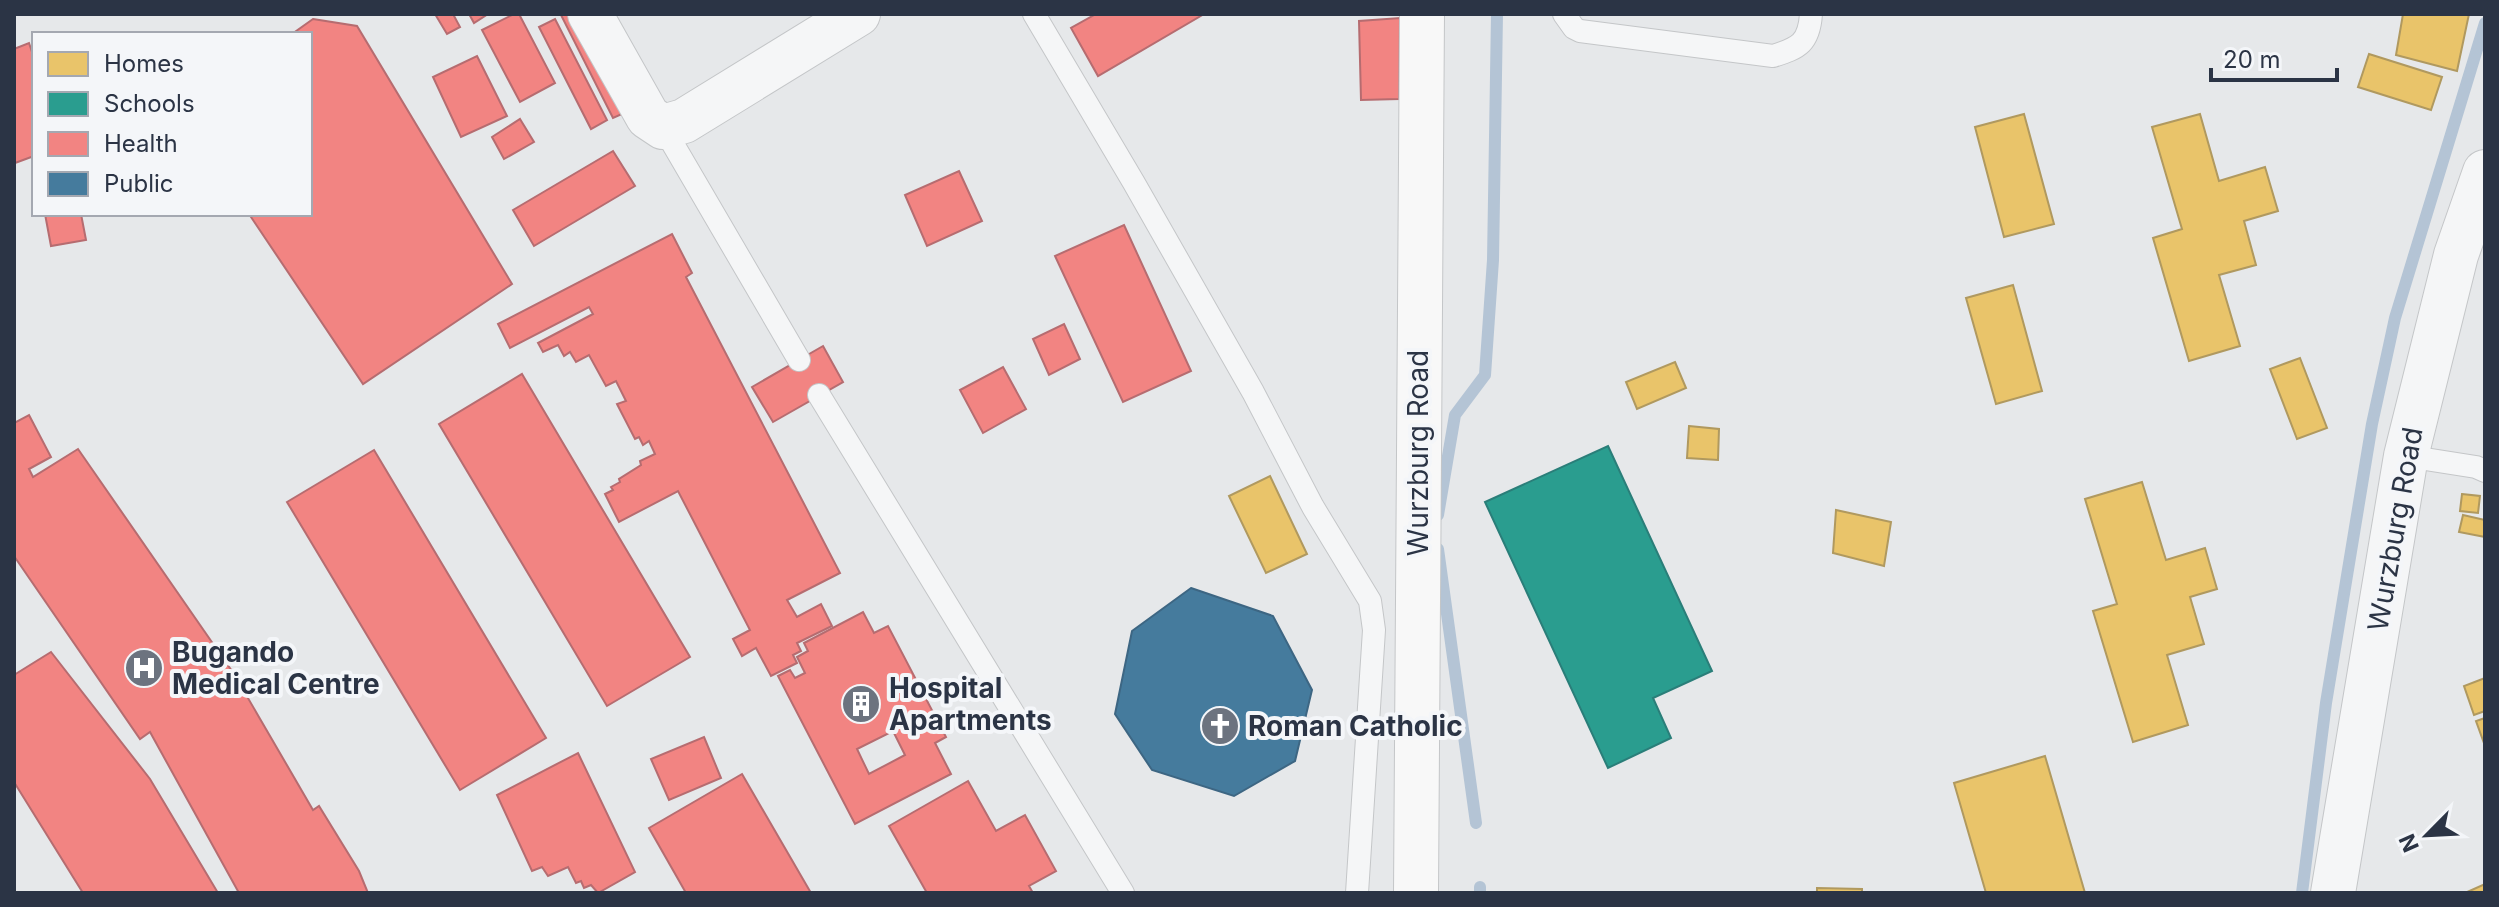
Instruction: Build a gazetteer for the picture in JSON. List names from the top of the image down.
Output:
{
  "streets": {
    "main road": ["Wurzburg Road"]
  },
  "places": {
    "hospital": ["Bugando Medical Centre"],
    "building": ["Hospital Apartments"],
    "church": ["Roman Catholic"]
  },
  "legend": [
    "Homes",
    "Schools",
    "Health",
    "Public"
  ],
  "scale_bar": "20 m",
  "north": "bottom left"
}
